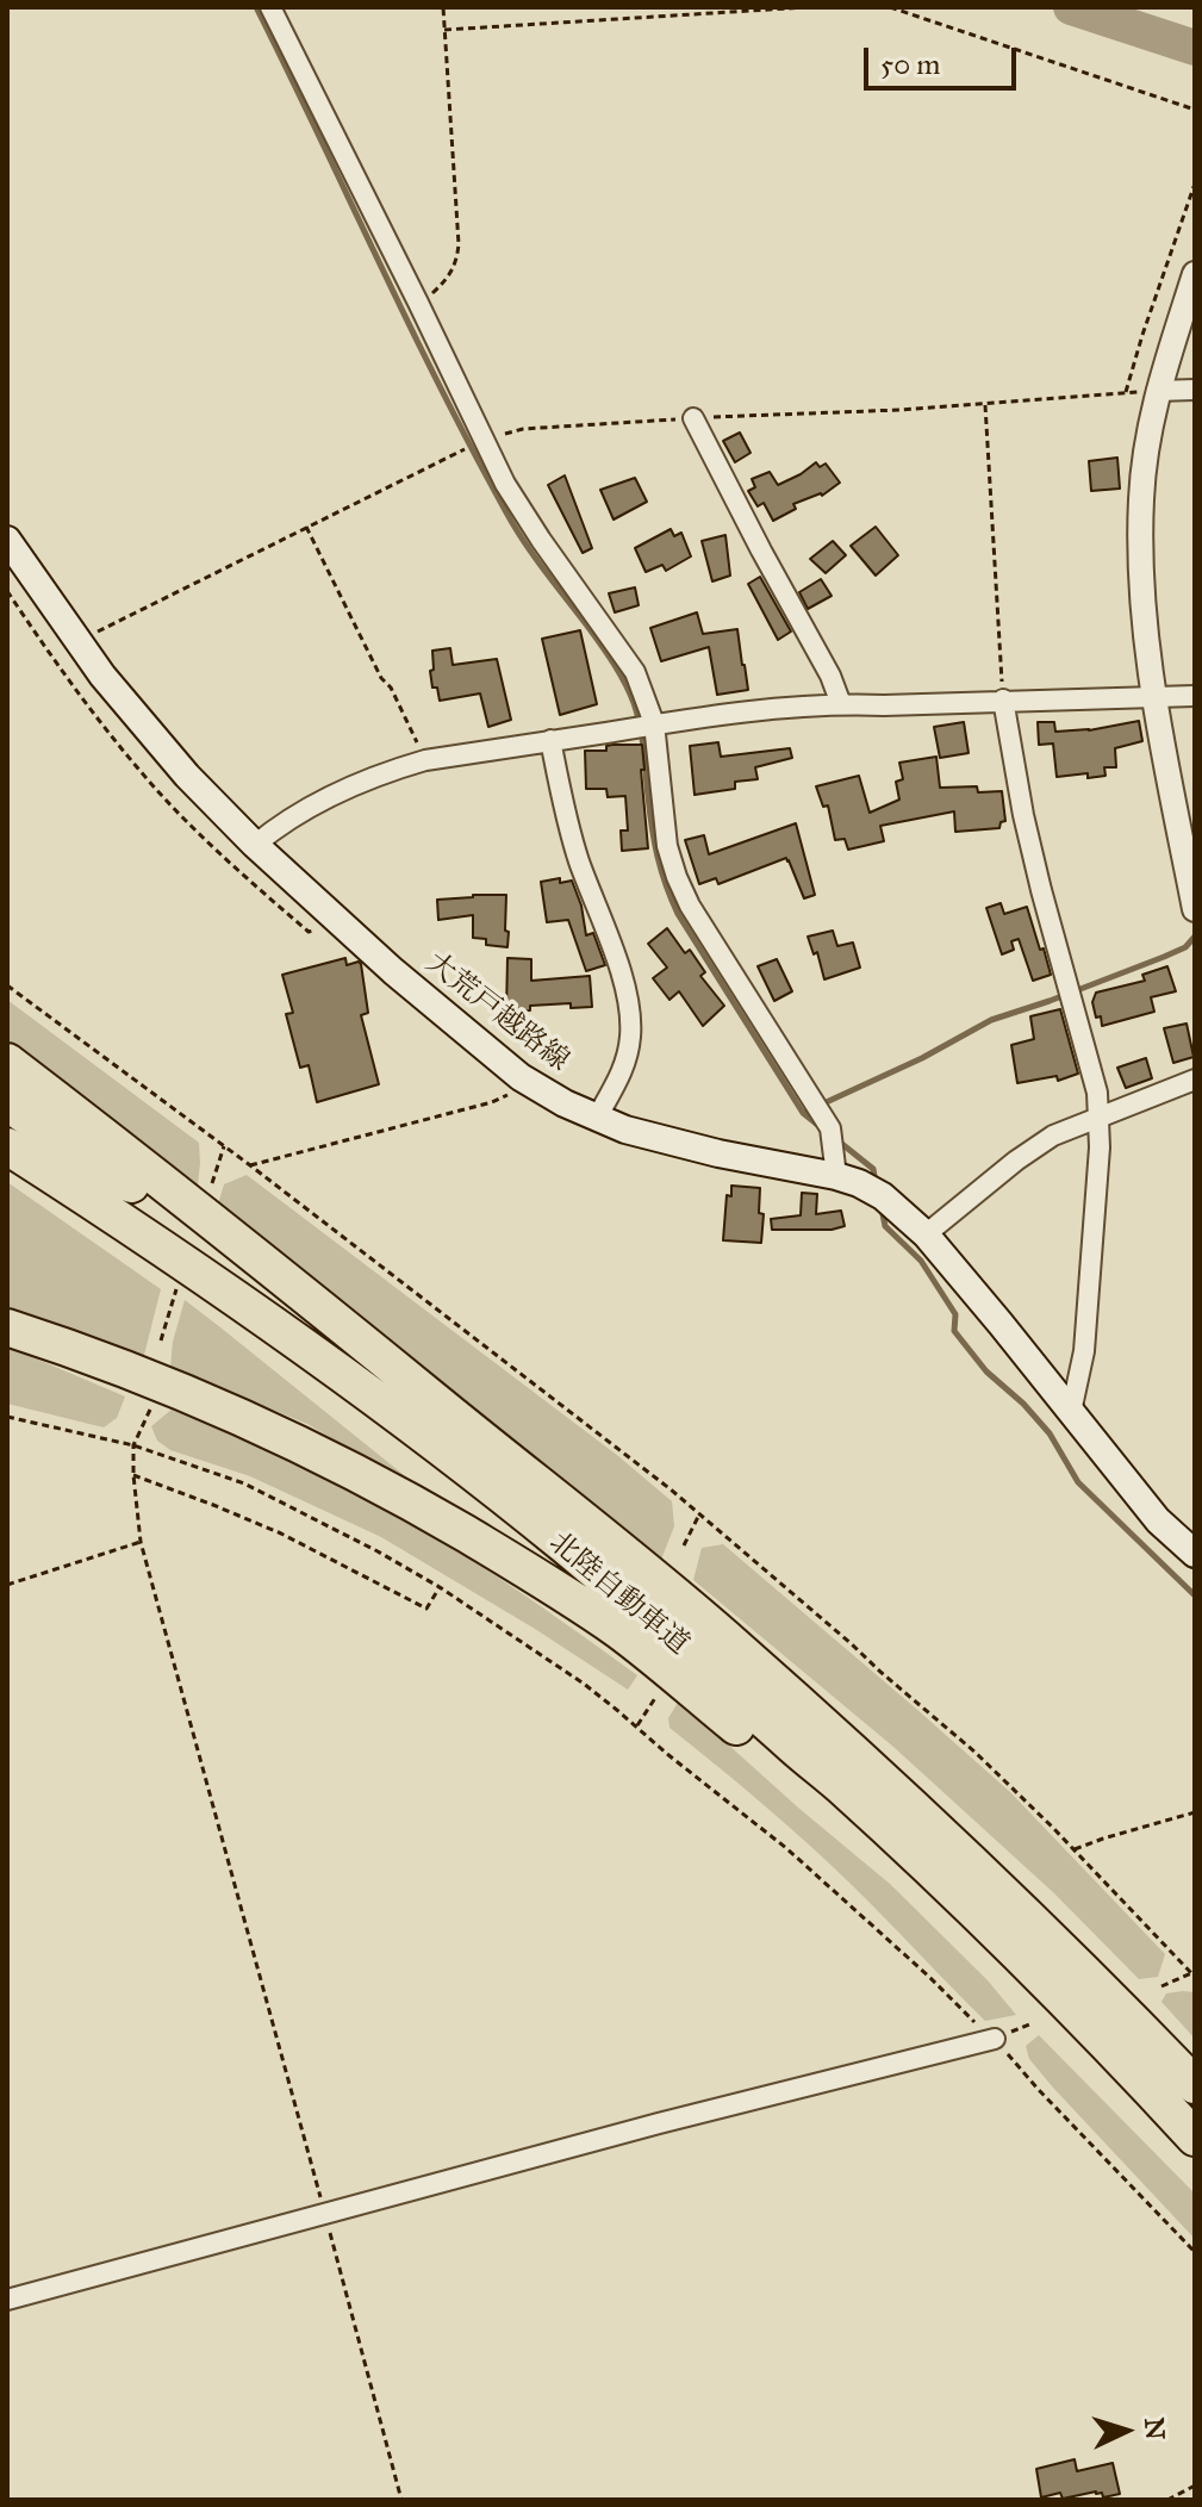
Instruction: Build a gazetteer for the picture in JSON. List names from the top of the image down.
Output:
{
  "streets": {
    "highway": ["北陸自動車道"],
    "main road": ["大荒戸越路線"]
  },
  "scale_bar": "50 m",
  "north": "right"
}
